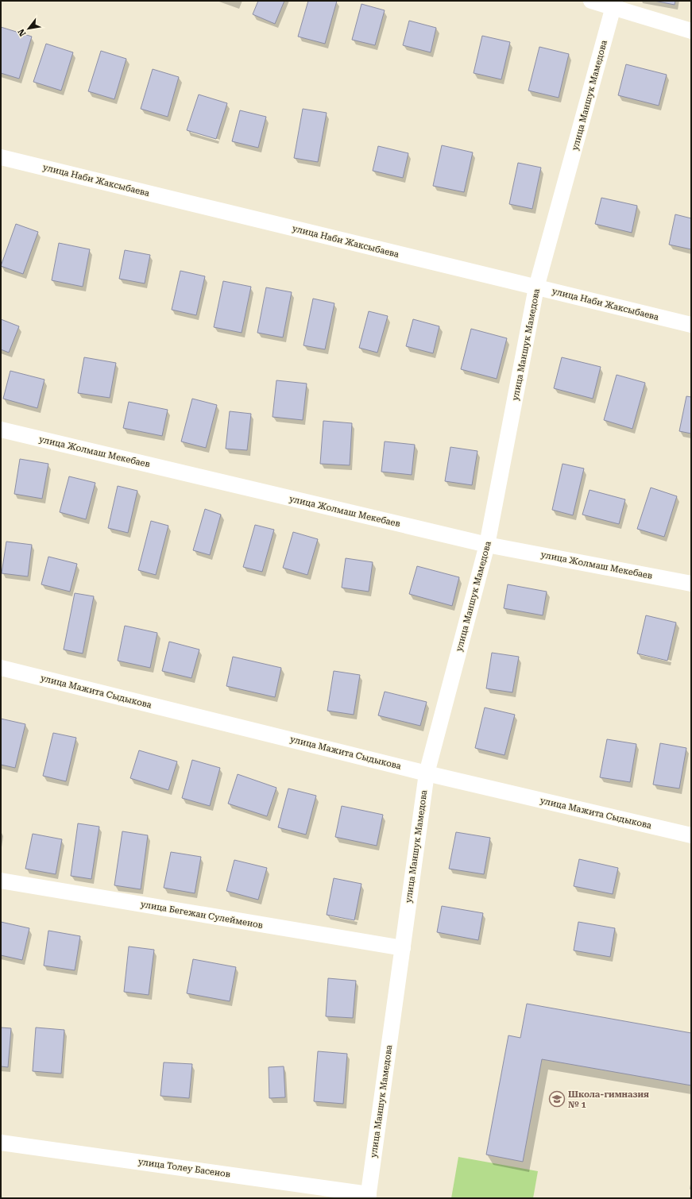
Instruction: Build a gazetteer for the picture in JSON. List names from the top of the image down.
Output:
{
  "streets": {
    "street": [
      "улица Маншук Мамедова",
      "улица Наби Жаксыбаева",
      "улица Жолмаш Мекебаев",
      "улица Мажита Сыдыкова",
      "улица Бегежан Сулейменов",
      "улица Толеу Басенов"
    ]
  },
  "crossings": [
    ["улица Маншук Мамедова", "улица Наби Жаксыбаева"],
    ["улица Маншук Мамедова", "улица Жолмаш Мекебаев"],
    ["улица Маншук Мамедова", "улица Мажита Сыдыкова"],
    ["улица Маншук Мамедова", "улица Бегежан Сулейменов"],
    ["улица Маншук Мамедова", "улица Толеу Басенов"]
  ],
  "places": {
    "school or university": ["Школа-гимназия № 1"]
  },
  "north": "bottom left"
}
